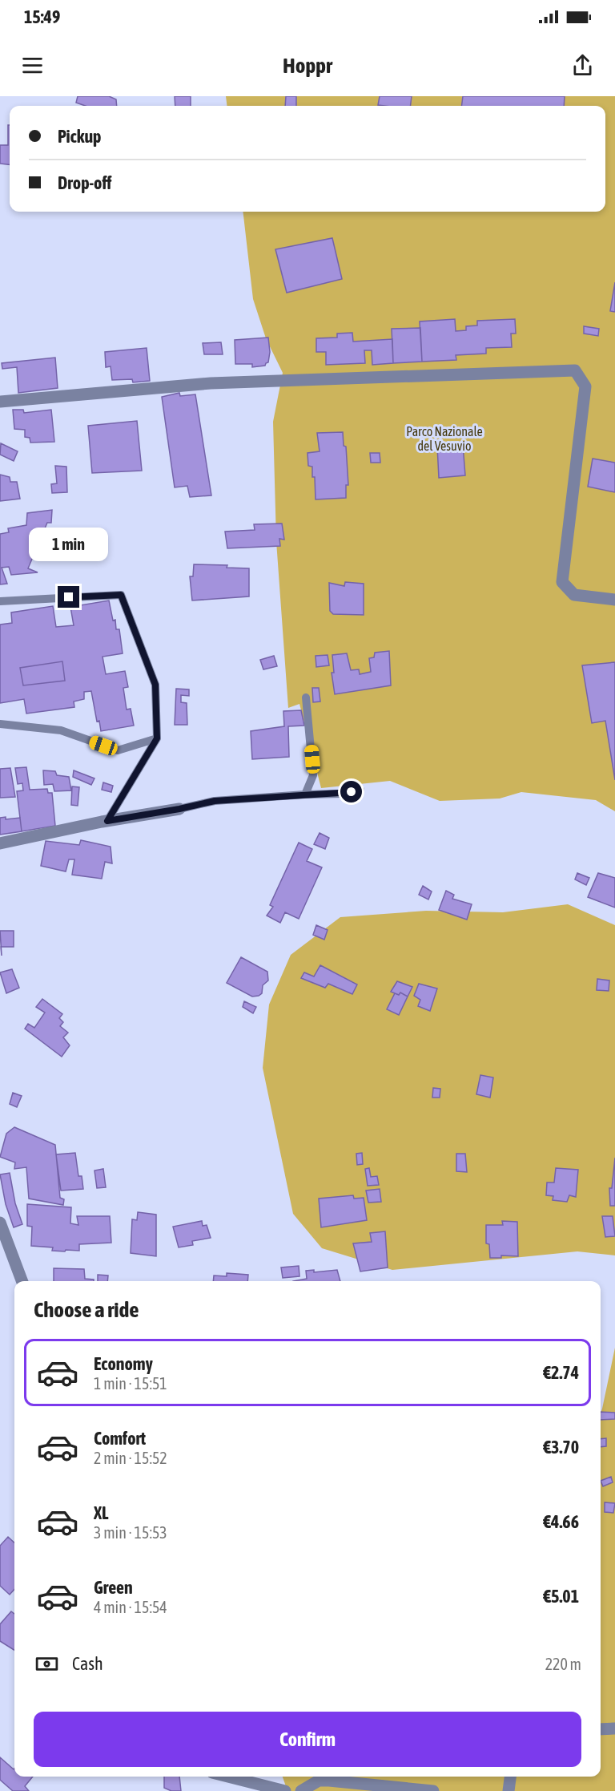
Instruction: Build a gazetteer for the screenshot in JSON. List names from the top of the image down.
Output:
{
  "parks": ["Parco Nazionale del Vesuvio"],
  "page": {
    "status": "15:49",
    "header": "Hoppr",
    "banner": ["Pickup", "Drop-off"],
    "bubble": "1 min",
    "heading": "Choose a ride",
    "list": [
      {
        "name": "Economy",
        "note": "1 min · 15:51",
        "value": "€2.74"
      },
      {
        "name": "Comfort",
        "note": "2 min · 15:52",
        "value": "€3.70"
      },
      {
        "name": "XL",
        "note": "3 min · 15:53",
        "value": "€4.66"
      },
      {
        "name": "Green",
        "note": "4 min · 15:54",
        "value": "€5.01"
      }
    ],
    "pay": ["Cash", "220 m"],
    "buttons": "Confirm"
  }
}
